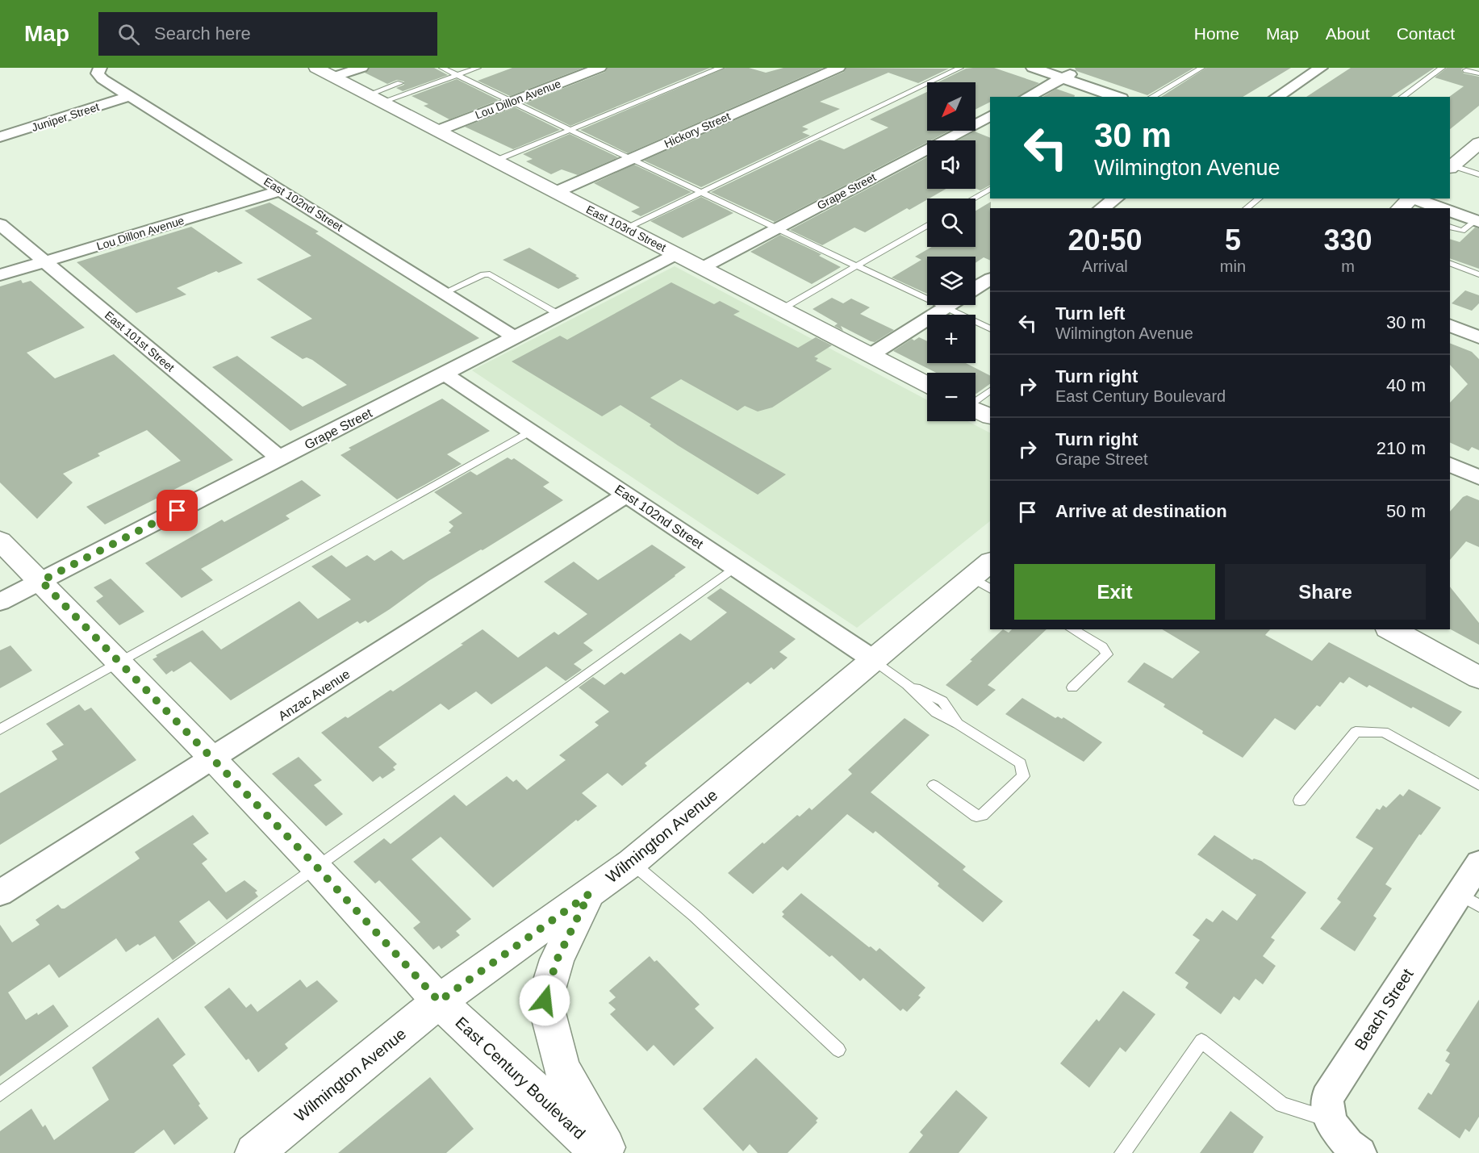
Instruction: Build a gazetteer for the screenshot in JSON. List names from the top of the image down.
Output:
{
  "streets": {
    "main road": ["East 103rd Street", "Wilmington Avenue", "East Century Boulevard"],
    "street": [
      "Lou Dillon Avenue",
      "Juniper Street",
      "Hickory Street",
      "Grape Street",
      "East 102nd Street",
      "East 101st Street",
      "Anzac Avenue",
      "Beach Street"
    ]
  },
  "crossings": [
    ["Lou Dillon Avenue", "East 102nd Street"],
    ["Lou Dillon Avenue", "East 103rd Street"],
    ["Lou Dillon Avenue", "East 101st Street"],
    ["Juniper Street", "East 102nd Street"],
    ["Hickory Street", "East 103rd Street"],
    ["Grape Street", "East 102nd Street"],
    ["Grape Street", "East 103rd Street"],
    ["Grape Street", "East 101st Street"],
    ["Grape Street", "East Century Boulevard"],
    ["East 102nd Street", "Anzac Avenue"],
    ["East 102nd Street", "Wilmington Avenue"],
    ["Anzac Avenue", "East Century Boulevard"],
    ["Wilmington Avenue", "East Century Boulevard"]
  ],
  "north": "bottom left",
  "page": {
    "header": "Map",
    "search": "Search here",
    "nav": [
      "Home",
      "Map",
      "About",
      "Contact"
    ],
    "map_buttons": ["+", "−"],
    "turn": ["30 m", "Wilmington Avenue"],
    "eta": [
      "20:50",
      "Arrival",
      "5",
      "min",
      "330",
      "m"
    ],
    "list": [
      {
        "name": "Turn left",
        "note": "Wilmington Avenue",
        "value": "30 m"
      },
      {
        "name": "Turn right",
        "note": "East Century Boulevard",
        "value": "40 m"
      },
      {
        "name": "Turn right",
        "note": "Grape Street",
        "value": "210 m"
      },
      {
        "name": "Arrive at destination",
        "value": "50 m"
      }
    ],
    "buttons": ["Exit", "Share"]
  }
}
